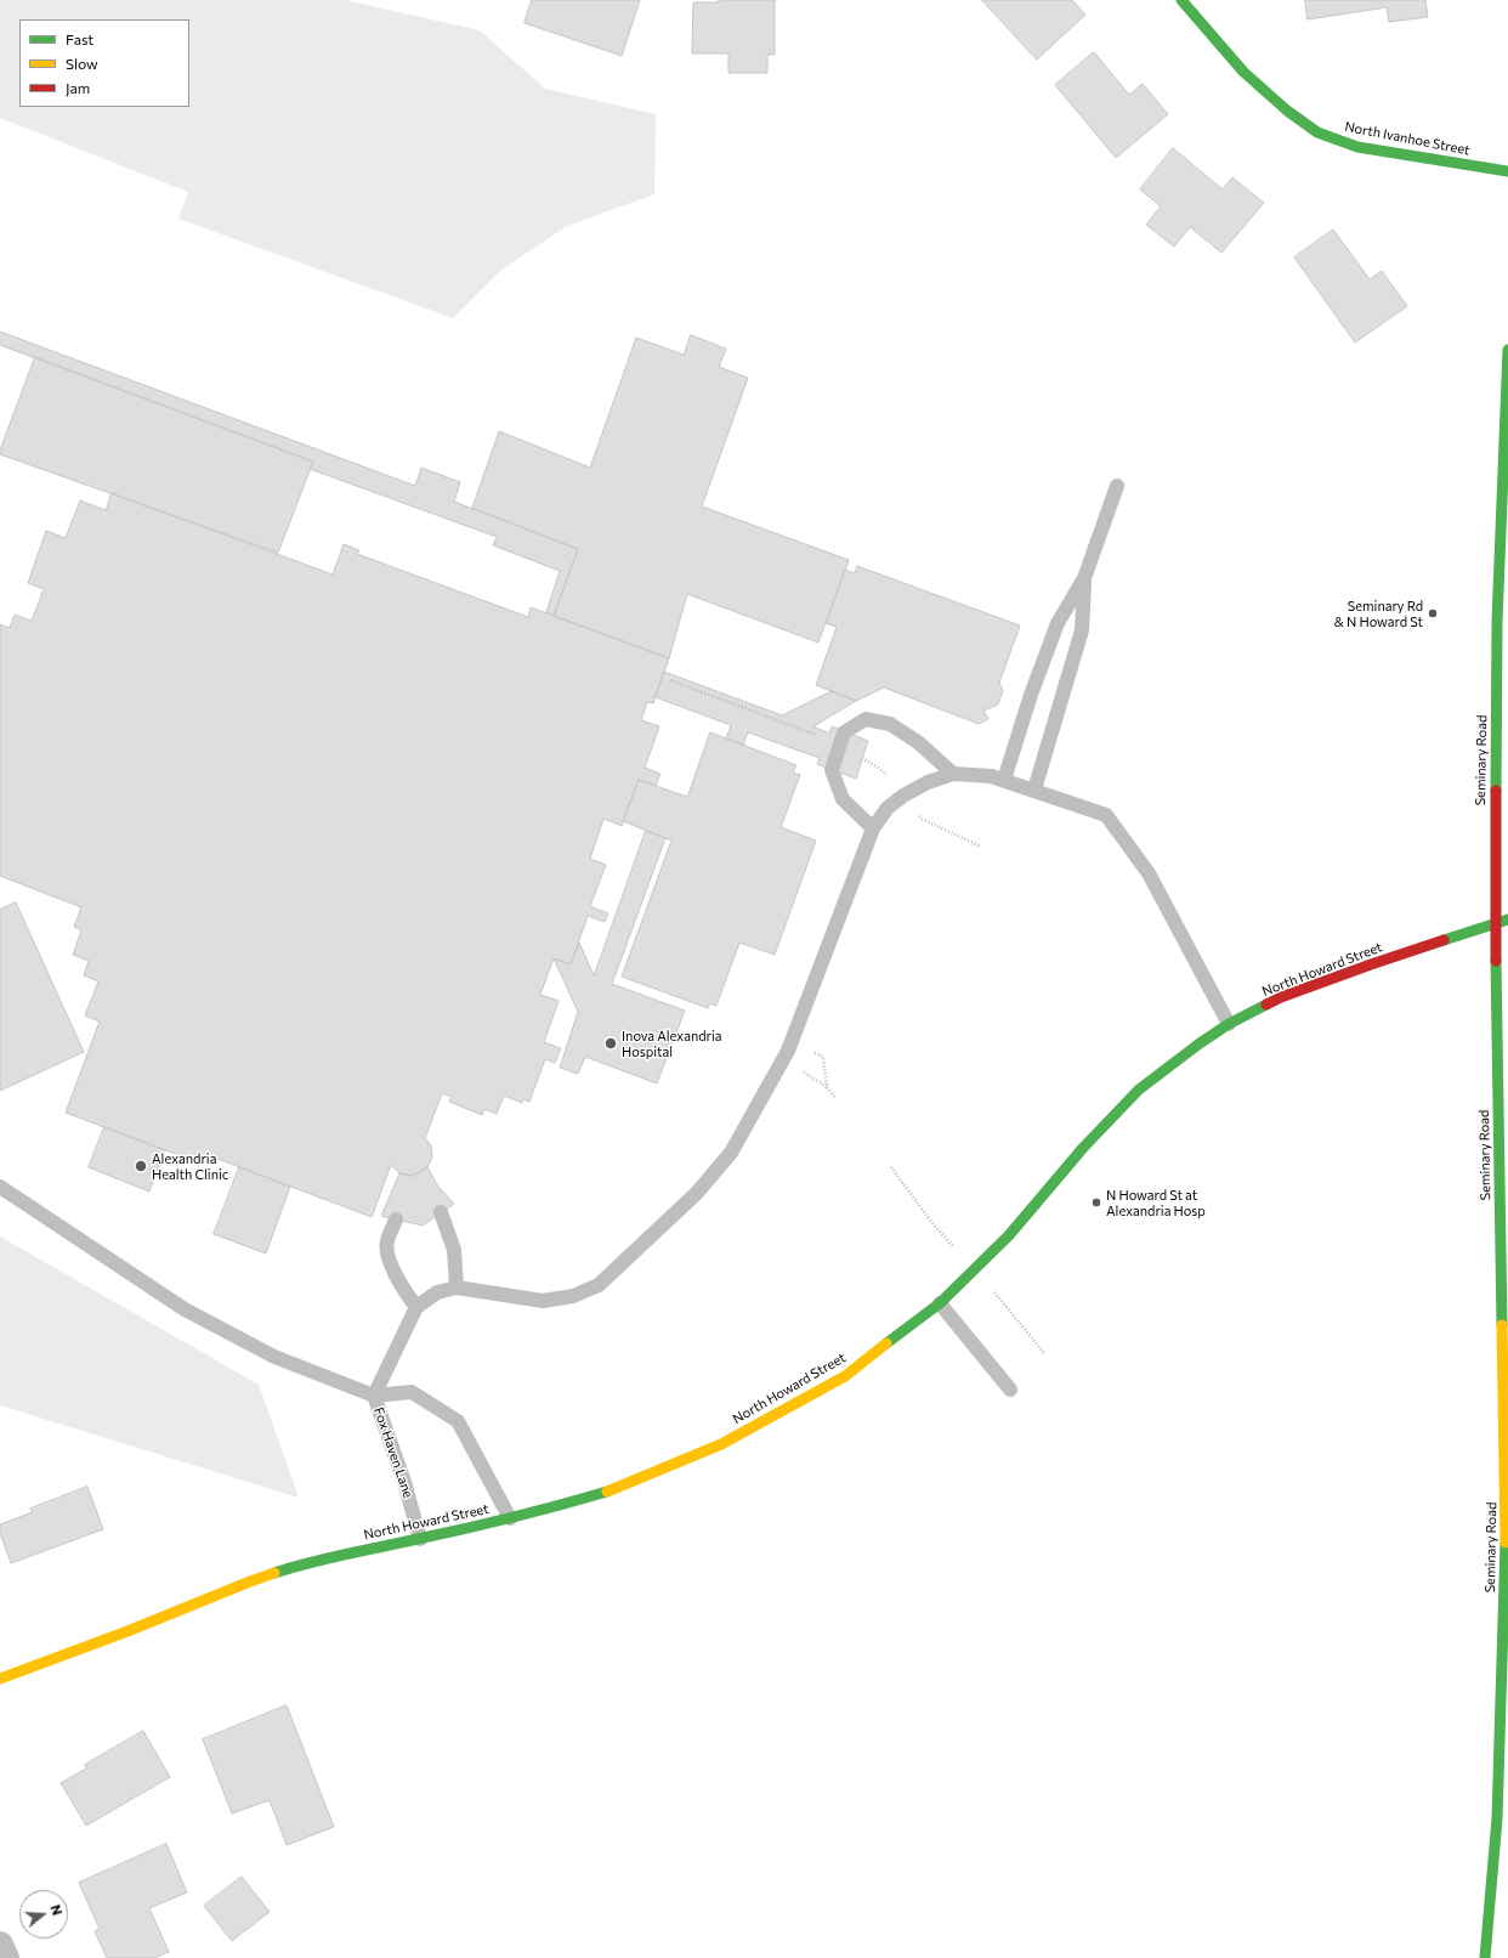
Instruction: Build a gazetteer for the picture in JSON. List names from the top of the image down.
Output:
{
  "streets": {
    "street": ["North Ivanhoe Street", "Seminary Road", "North Howard Street"],
    "lane": ["Fox Haven Lane"]
  },
  "crossings": [
    ["Seminary Road", "North Howard Street"],
    ["North Howard Street", "Fox Haven Lane"]
  ],
  "places": [
    "Seminary Rd & N Howard St",
    "Inova Alexandria Hospital",
    "Alexandria Health Clinic",
    "N Howard St at Alexandria Hosp"
  ],
  "legend": ["Fast", "Slow", "Jam"],
  "north": "right"
}
